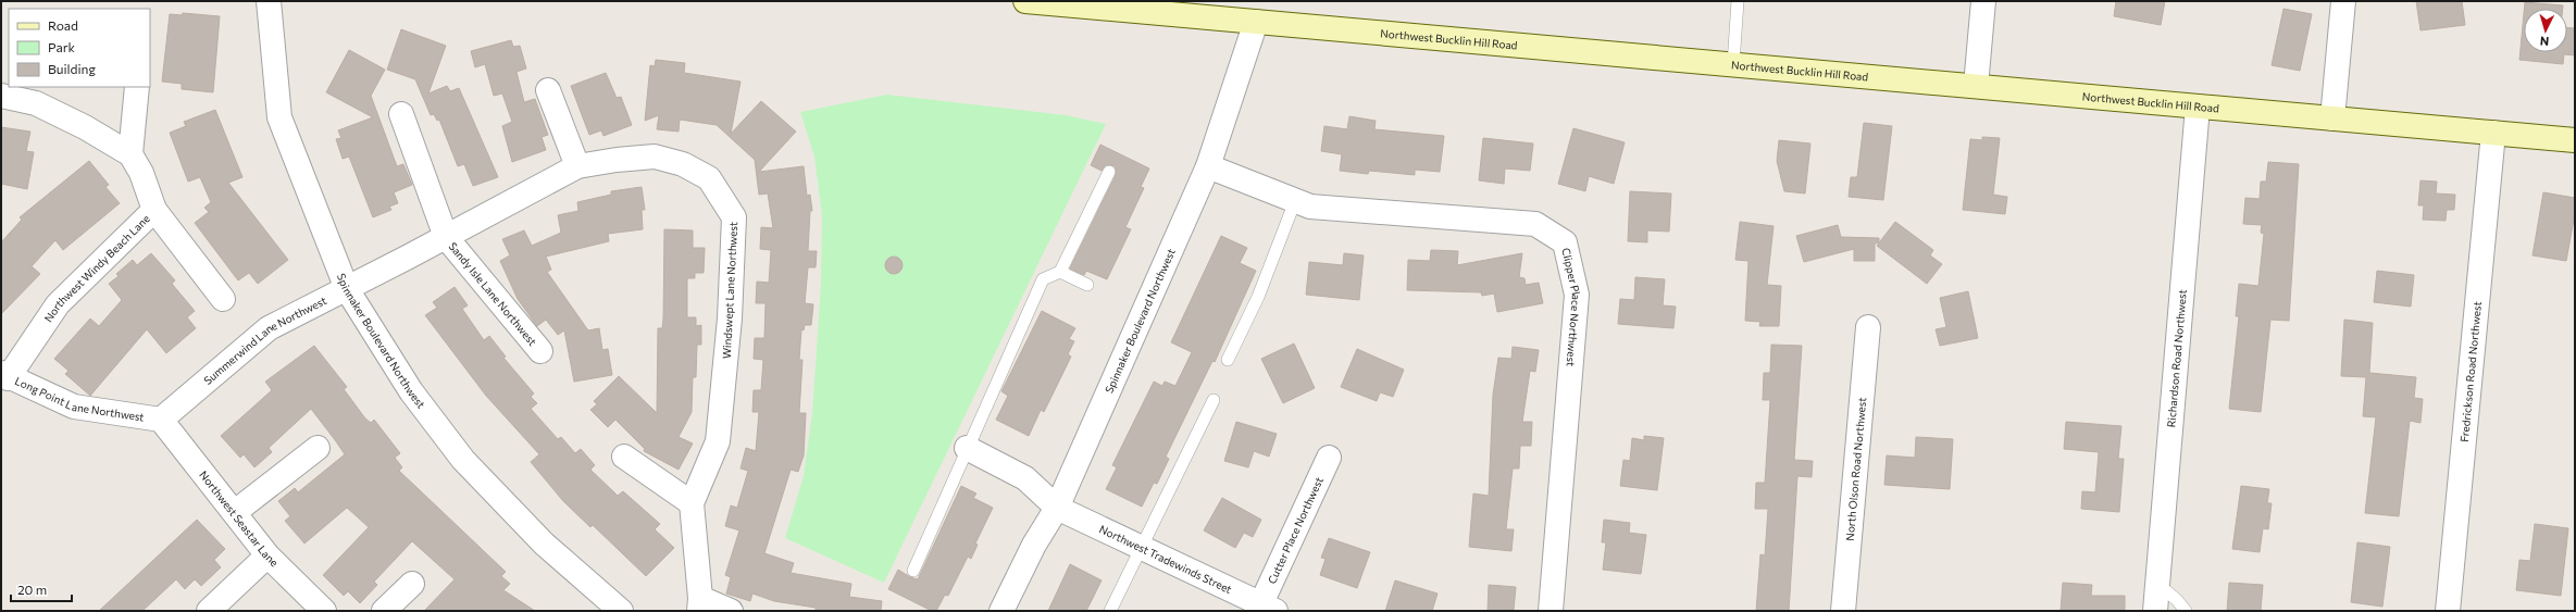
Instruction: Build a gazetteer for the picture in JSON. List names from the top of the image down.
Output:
{
  "streets": {
    "main road": ["Northwest Bucklin Hill Road"],
    "street": [
      "Northwest Windy Beach Lane",
      "Windswept Lane Northwest",
      "Sandy Isle Lane Northwest",
      "Clipper Place Northwest",
      "Spinnaker Boulevard Northwest",
      "Summerwind Lane Northwest",
      "Richardson Road Northwest",
      "Fredrickson Road Northwest",
      "Long Point Lane Northwest",
      "North Olson Road Northwest",
      "Northwest Seastar Lane",
      "Cutter Place Northwest",
      "Northwest Tradewinds Street"
    ]
  },
  "crossings": [
    ["Northwest Bucklin Hill Road", "Spinnaker Boulevard Northwest"],
    ["Northwest Bucklin Hill Road", "Richardson Road Northwest"],
    ["Northwest Bucklin Hill Road", "Fredrickson Road Northwest"],
    ["Northwest Windy Beach Lane", "Long Point Lane Northwest"],
    ["Windswept Lane Northwest", "Sandy Isle Lane Northwest"],
    ["Windswept Lane Northwest", "Summerwind Lane Northwest"],
    ["Sandy Isle Lane Northwest", "Summerwind Lane Northwest"],
    ["Clipper Place Northwest", "Spinnaker Boulevard Northwest"],
    ["Spinnaker Boulevard Northwest", "Summerwind Lane Northwest"],
    ["Spinnaker Boulevard Northwest", "Northwest Tradewinds Street"],
    ["Summerwind Lane Northwest", "Long Point Lane Northwest"],
    ["Summerwind Lane Northwest", "Northwest Seastar Lane"],
    ["Long Point Lane Northwest", "Northwest Seastar Lane"],
    ["Cutter Place Northwest", "Northwest Tradewinds Street"]
  ],
  "legend": ["Road", "Park", "Building"],
  "scale_bar": "20 m",
  "north": "bottom"
}
